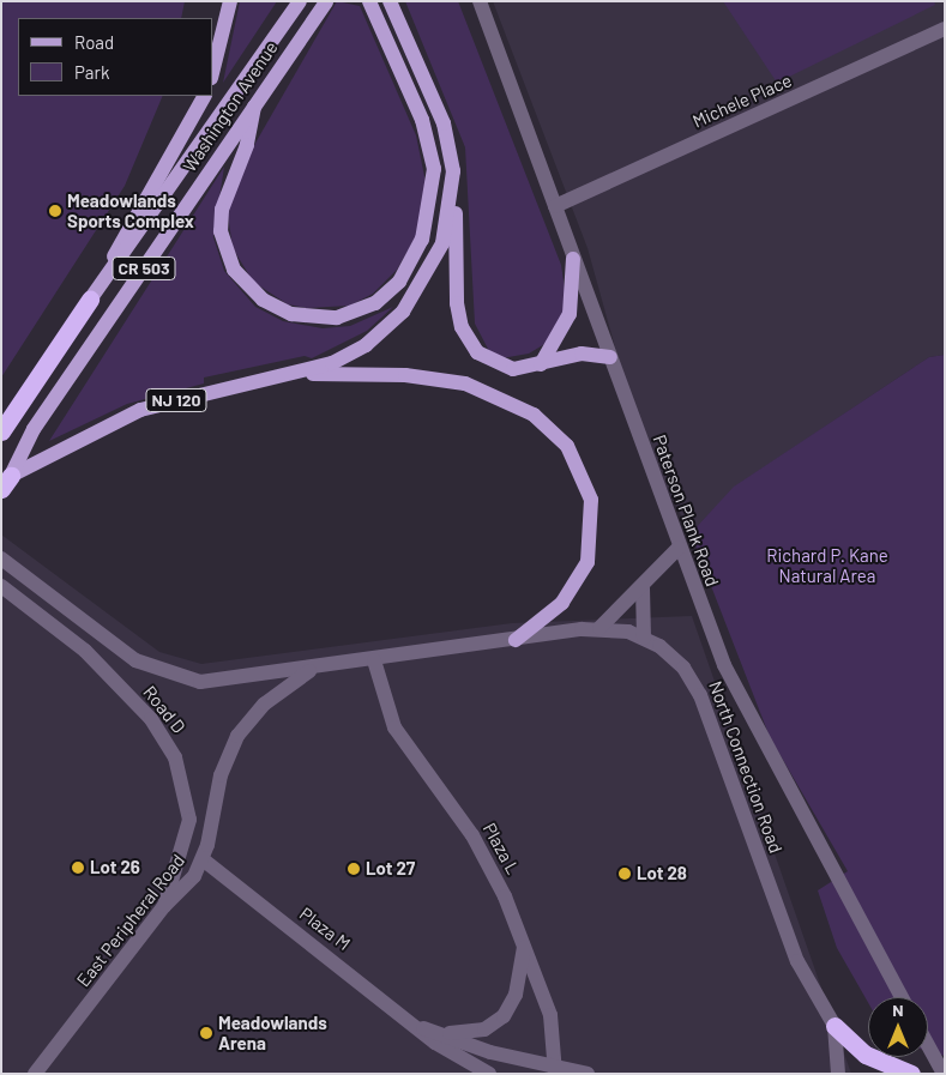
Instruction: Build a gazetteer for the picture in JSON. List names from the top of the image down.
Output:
{
  "streets": {
    "main road": ["Washington Avenue", "CR 503", "NJ 120"],
    "street": [
      "Michele Place",
      "Paterson Plank Road",
      "Road D",
      "North Connection Road",
      "Plaza L",
      "East Peripheral Road",
      "Plaza M"
    ]
  },
  "crossings": [
    ["Michele Place", "Paterson Plank Road"],
    ["Washington Avenue", "NJ 120"],
    ["Road D", "North Connection Road"],
    ["Road D", "East Peripheral Road"],
    ["North Connection Road", "Plaza L"],
    ["North Connection Road", "East Peripheral Road"],
    ["Plaza L", "Plaza M"],
    ["East Peripheral Road", "Plaza M"]
  ],
  "parks": ["Richard P. Kane Natural Area"],
  "places": [
    "Meadowlands Sports Complex",
    "Lot 26",
    "Lot 27",
    "Lot 28",
    "Meadowlands Arena"
  ],
  "legend": ["Road", "Park"],
  "north": "top"
}
